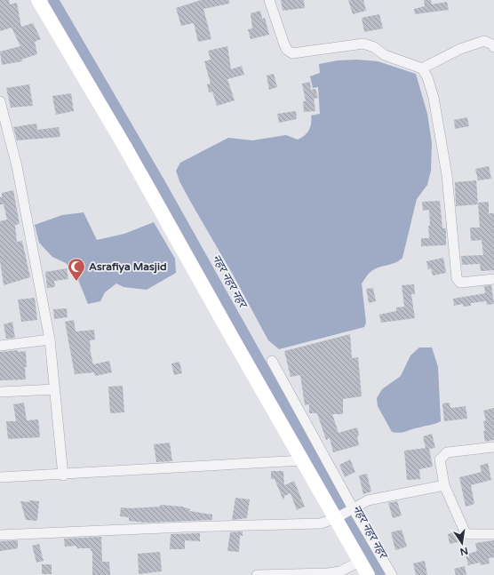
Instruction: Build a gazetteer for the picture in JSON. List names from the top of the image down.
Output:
{
  "water": ["नहर नहर नहर"],
  "places": {
    "mosque": ["Asrafiya Masjid"]
  },
  "north": "bottom"
}
